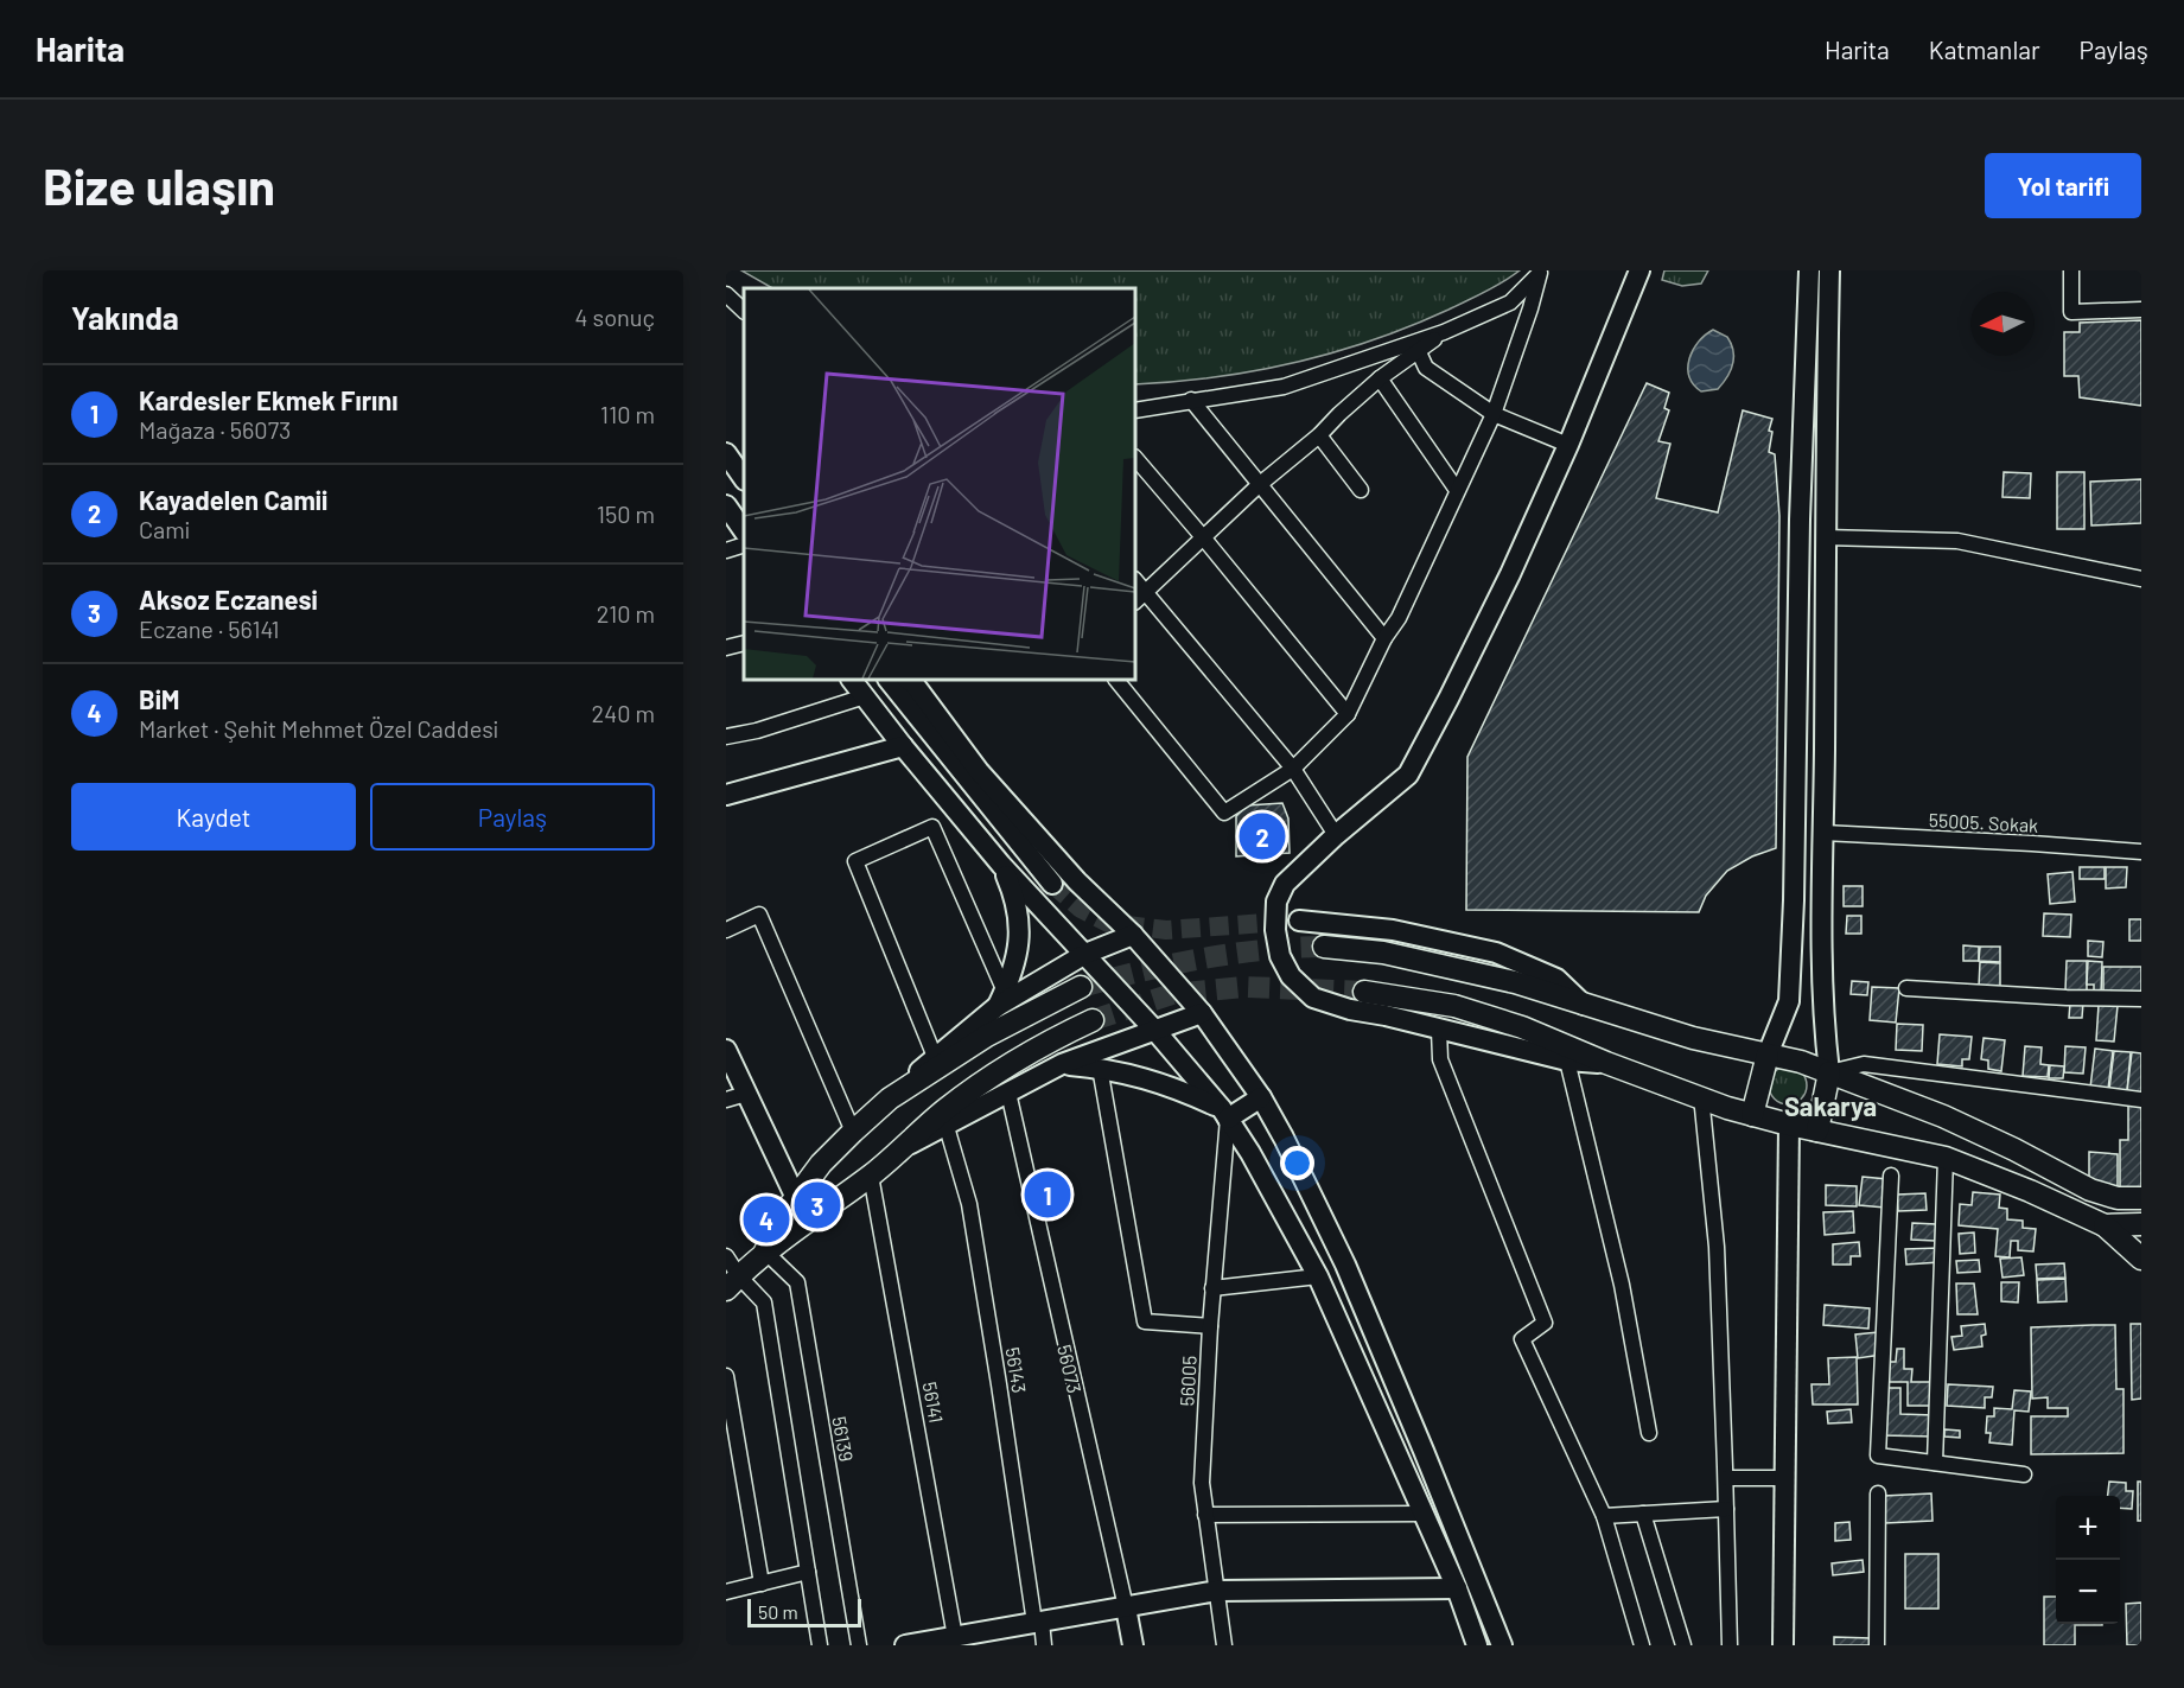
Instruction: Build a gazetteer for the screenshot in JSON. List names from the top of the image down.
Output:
{
  "streets": {
    "main road": ["56073"],
    "street": [
      "55005. Sokak",
      "56143",
      "56005",
      "56141",
      "56139"
    ]
  },
  "districts": ["Sakarya"],
  "scale_bar": "50 m",
  "north": "left",
  "page": {
    "header": "Harita",
    "nav": ["Harita", "Katmanlar", "Paylaş"],
    "buttons": [
      "Yol tarifi",
      ["Kaydet", "Paylaş"]
    ],
    "title": "Bize ulaşın",
    "heading": ["Yakında", "4 sonuç"],
    "list": [
      {
        "mark": "1",
        "name": "Kardesler Ekmek Fırını",
        "note": "Mağaza · 56073",
        "value": "110 m"
      },
      {
        "mark": "2",
        "name": "Kayadelen Camii",
        "note": "Cami",
        "value": "150 m"
      },
      {
        "mark": "3",
        "name": "Aksoz Eczanesi",
        "note": "Eczane · 56141",
        "value": "210 m"
      },
      {
        "mark": "4",
        "name": "BiM",
        "note": "Market · Şehit Mehmet Özel Caddesi",
        "value": "240 m"
      }
    ],
    "pins": [
      "2",
      "1",
      "3",
      "4"
    ],
    "map_buttons": ["+", "−"],
    "scale": "50 m"
  }
}
